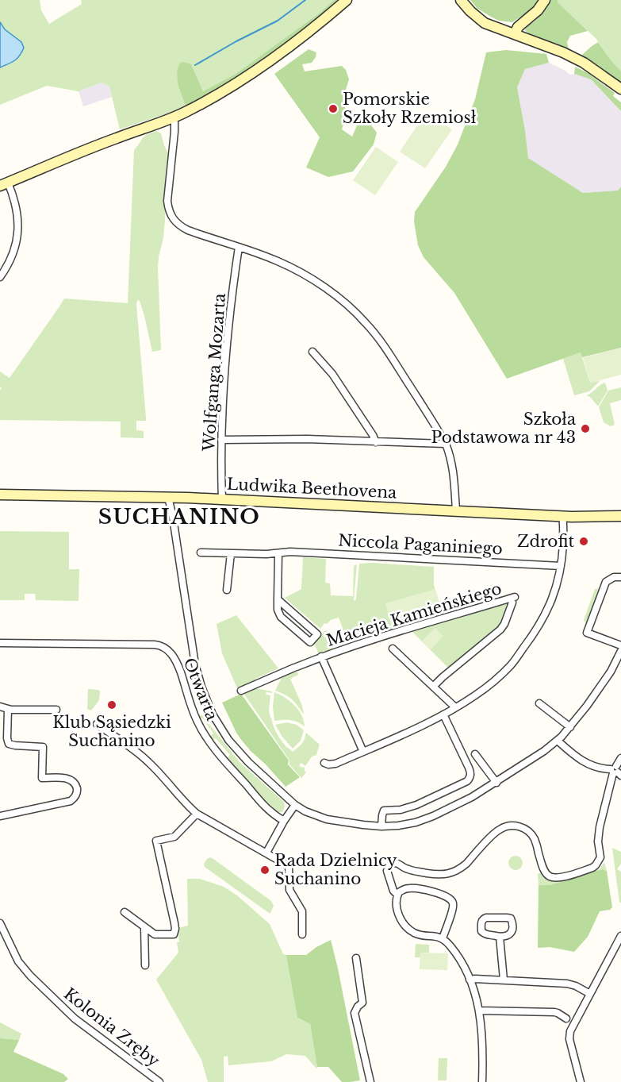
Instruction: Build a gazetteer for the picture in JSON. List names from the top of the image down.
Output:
{
  "streets": {
    "street": [
      "Wolfganga Mozarta",
      "Ludwika Beethovena",
      "Niccola Paganiniego",
      "Macieja Kamieńskiego",
      "Otwarta",
      "Kolonia Zręby"
    ]
  },
  "crossings": [
    ["Wolfganga Mozarta", "Ludwika Beethovena"]
  ],
  "districts": ["SUCHANINO"],
  "places": [
    "Pomorskie Szkoły Rzemiosł",
    "Szkoła Podstawowa nr 43",
    "Zdrofit",
    "Klub Sąsiedzki Suchanino",
    "Rada Dzielnicy Suchanino"
  ]
}
